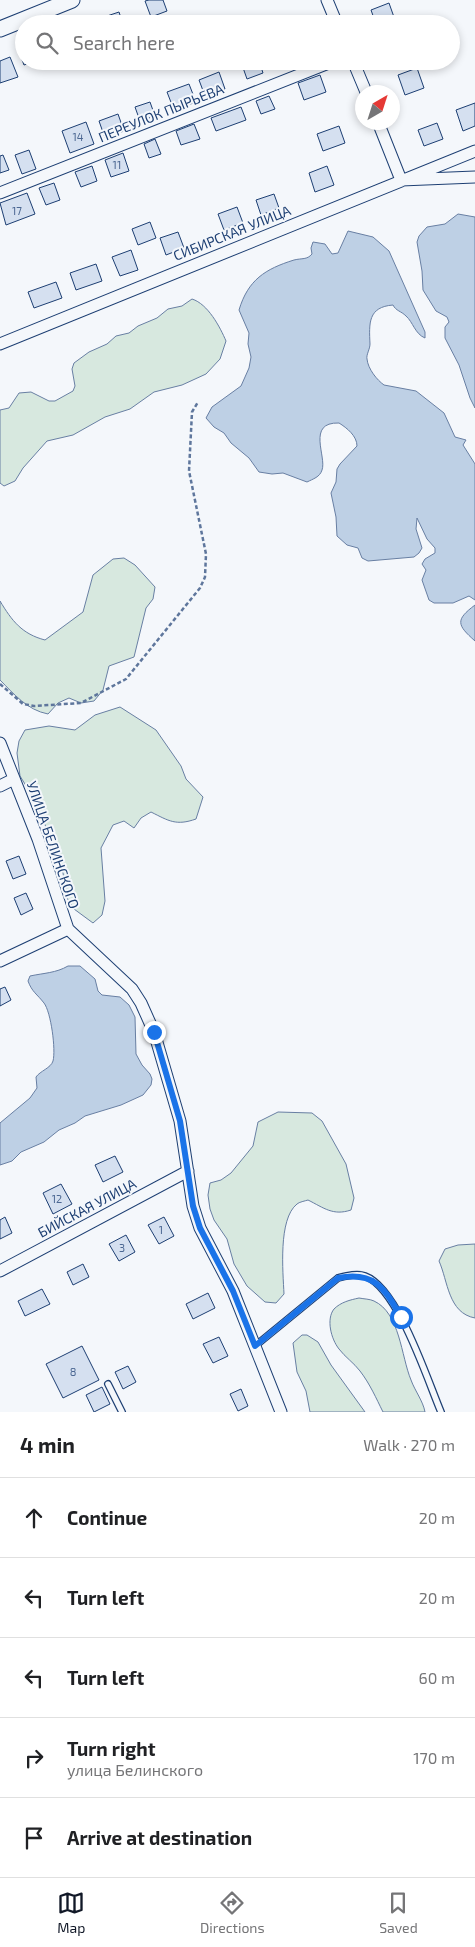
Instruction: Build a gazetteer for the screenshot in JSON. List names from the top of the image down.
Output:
{
  "streets": {
    "street": [
      "ПЕРЕУЛОК ПЫРЬЕВА",
      "СИБИРСКАЯ УЛИЦА",
      "УЛИЦА БЕЛИНСКОГО",
      "БИЙСКАЯ УЛИЦА"
    ]
  },
  "crossings": [
    ["УЛИЦА БЕЛИНСКОГО", "БИЙСКАЯ УЛИЦА"]
  ],
  "house_numbers": [
    "14",
    "11",
    "17",
    "12",
    "1",
    "3",
    "8"
  ],
  "north": "top right",
  "page": {
    "search": "Search here",
    "heading": ["4 min", "Walk · 270 m"],
    "list": [
      ["Continue", "20 m"],
      ["Turn left", "20 m"],
      ["Turn left", "60 m"],
      ["Turn right", "улица Белинского", "170 m"],
      "Arrive at destination"
    ],
    "nav": ["Map", "Directions", "Saved"]
  }
}
